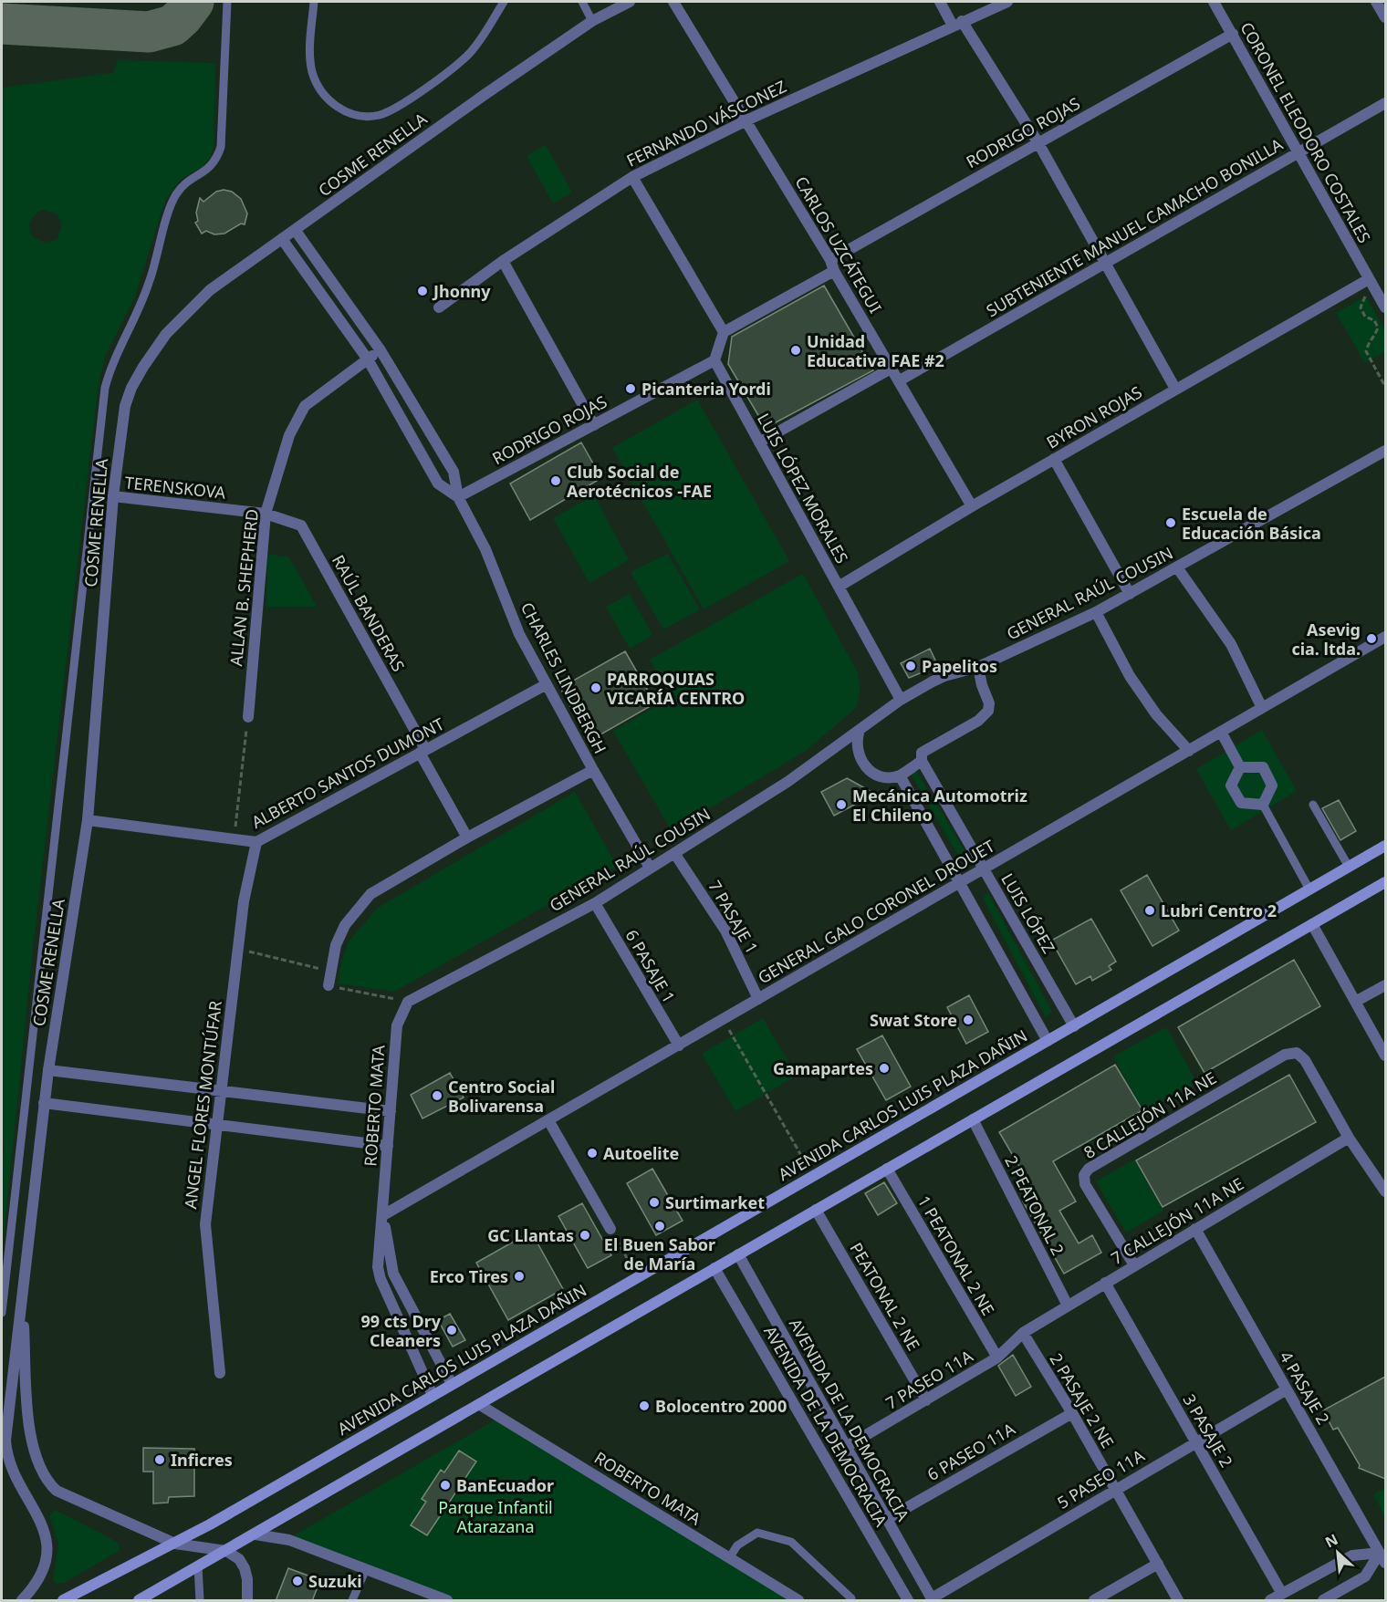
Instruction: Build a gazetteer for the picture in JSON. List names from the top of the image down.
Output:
{
  "streets": {
    "main road": ["AVENIDA CARLOS LUIS PLAZA DAÑIN"],
    "street": [
      "FERNANDO VÁSCONEZ",
      "RODRIGO ROJAS",
      "CORONEL ELEODORO COSTALES",
      "COSME RENELLA",
      "SUBTENIENTE MANUEL CAMACHO BONILLA",
      "CARLOS UZCÁTEGUI",
      "BYRON ROJAS",
      "TERENSKOVA",
      "LUIS LÓPEZ MORALES",
      "ALLAN B. SHEPHERD",
      "GENERAL RAÚL COUSIN",
      "RAÚL BANDERAS",
      "CHARLES LINDBERGH",
      "ALBERTO SANTOS DUMONT",
      "GENERAL GALO CORONEL DROUET",
      "LUIS LÓPEZ",
      "7 PASAJE 1",
      "6 PASAJE 1",
      "ANGEL FLORES MONTÚFAR",
      "ROBERTO MATA",
      "8 CALLEJÓN 11A NE",
      "2 PEATONAL 2",
      "7 CALLEJÓN 11A NE",
      "1 PEATONAL 2 NE",
      "PEATONAL 2 NE",
      "7 PASEO 11A",
      "4 PASAJE 2",
      "2 PASAJE 2 NE",
      "AVENIDA DE LA DEMOCRACIA",
      "3 PASAJE 2",
      "6 PASEO 11A",
      "5 PASEO 11A"
    ]
  },
  "crossings": [
    ["FERNANDO VÁSCONEZ", "CARLOS UZCÁTEGUI"],
    ["RODRIGO ROJAS", "CORONEL ELEODORO COSTALES"],
    ["RODRIGO ROJAS", "CARLOS UZCÁTEGUI"],
    ["RODRIGO ROJAS", "LUIS LÓPEZ MORALES"],
    ["RODRIGO ROJAS", "CHARLES LINDBERGH"],
    ["CORONEL ELEODORO COSTALES", "SUBTENIENTE MANUEL CAMACHO BONILLA"],
    ["CORONEL ELEODORO COSTALES", "BYRON ROJAS"],
    ["COSME RENELLA", "TERENSKOVA"],
    ["COSME RENELLA", "CHARLES LINDBERGH"],
    ["COSME RENELLA", "ALBERTO SANTOS DUMONT"],
    ["COSME RENELLA", "AVENIDA CARLOS LUIS PLAZA DAÑIN"],
    ["SUBTENIENTE MANUEL CAMACHO BONILLA", "CARLOS UZCÁTEGUI"],
    ["CARLOS UZCÁTEGUI", "BYRON ROJAS"],
    ["BYRON ROJAS", "LUIS LÓPEZ MORALES"],
    ["TERENSKOVA", "ALLAN B. SHEPHERD"],
    ["TERENSKOVA", "RAÚL BANDERAS"],
    ["LUIS LÓPEZ MORALES", "GENERAL RAÚL COUSIN"],
    ["ALLAN B. SHEPHERD", "RAÚL BANDERAS"],
    ["ALLAN B. SHEPHERD", "CHARLES LINDBERGH"],
    ["GENERAL RAÚL COUSIN", "CHARLES LINDBERGH"],
    ["GENERAL RAÚL COUSIN", "7 PASAJE 1"],
    ["GENERAL RAÚL COUSIN", "6 PASAJE 1"],
    ["GENERAL RAÚL COUSIN", "ROBERTO MATA"],
    ["RAÚL BANDERAS", "ALBERTO SANTOS DUMONT"],
    ["CHARLES LINDBERGH", "ALBERTO SANTOS DUMONT"],
    ["ALBERTO SANTOS DUMONT", "ANGEL FLORES MONTÚFAR"],
    ["GENERAL GALO CORONEL DROUET", "LUIS LÓPEZ"],
    ["GENERAL GALO CORONEL DROUET", "7 PASAJE 1"],
    ["GENERAL GALO CORONEL DROUET", "6 PASAJE 1"],
    ["GENERAL GALO CORONEL DROUET", "ROBERTO MATA"],
    ["LUIS LÓPEZ", "AVENIDA CARLOS LUIS PLAZA DAÑIN"],
    ["AVENIDA CARLOS LUIS PLAZA DAÑIN", "ROBERTO MATA"],
    ["8 CALLEJÓN 11A NE", "7 CALLEJÓN 11A NE"],
    ["2 PEATONAL 2", "7 CALLEJÓN 11A NE"],
    ["7 CALLEJÓN 11A NE", "7 PASEO 11A"],
    ["7 CALLEJÓN 11A NE", "4 PASAJE 2"],
    ["7 CALLEJÓN 11A NE", "2 PASAJE 2 NE"],
    ["7 CALLEJÓN 11A NE", "3 PASAJE 2"],
    ["1 PEATONAL 2 NE", "7 PASEO 11A"],
    ["PEATONAL 2 NE", "7 PASEO 11A"],
    ["7 PASEO 11A", "2 PASAJE 2 NE"],
    ["7 PASEO 11A", "AVENIDA DE LA DEMOCRACIA"],
    ["4 PASAJE 2", "5 PASEO 11A"],
    ["2 PASAJE 2 NE", "6 PASEO 11A"],
    ["2 PASAJE 2 NE", "5 PASEO 11A"],
    ["AVENIDA DE LA DEMOCRACIA", "6 PASEO 11A"],
    ["AVENIDA DE LA DEMOCRACIA", "5 PASEO 11A"],
    ["3 PASAJE 2", "5 PASEO 11A"]
  ],
  "parks": ["Parque Infantil Atarazana"],
  "places": [
    "Jhonny",
    "Unidad Educativa FAE #2",
    "Picanteria Yordi",
    "Club Social de Aerotécnicos -FAE",
    "Escuela de Educación Básica",
    "Asevig cia. ltda.",
    "Papelitos",
    "PARROQUIAS VICARÍA CENTRO",
    "Mecánica Automotriz El Chileno",
    "Lubri Centro 2",
    "Swat Store",
    "Gamapartes",
    "Centro Social Bolivarensa",
    "Autoelite",
    "Surtimarket",
    "El Buen Sabor de María",
    "GC Llantas",
    "Erco Tires",
    "99 cts Dry Cleaners",
    "Bolocentro 2000",
    "Inficres",
    "BanEcuador",
    "Suzuki"
  ],
  "north": "top left"
}
